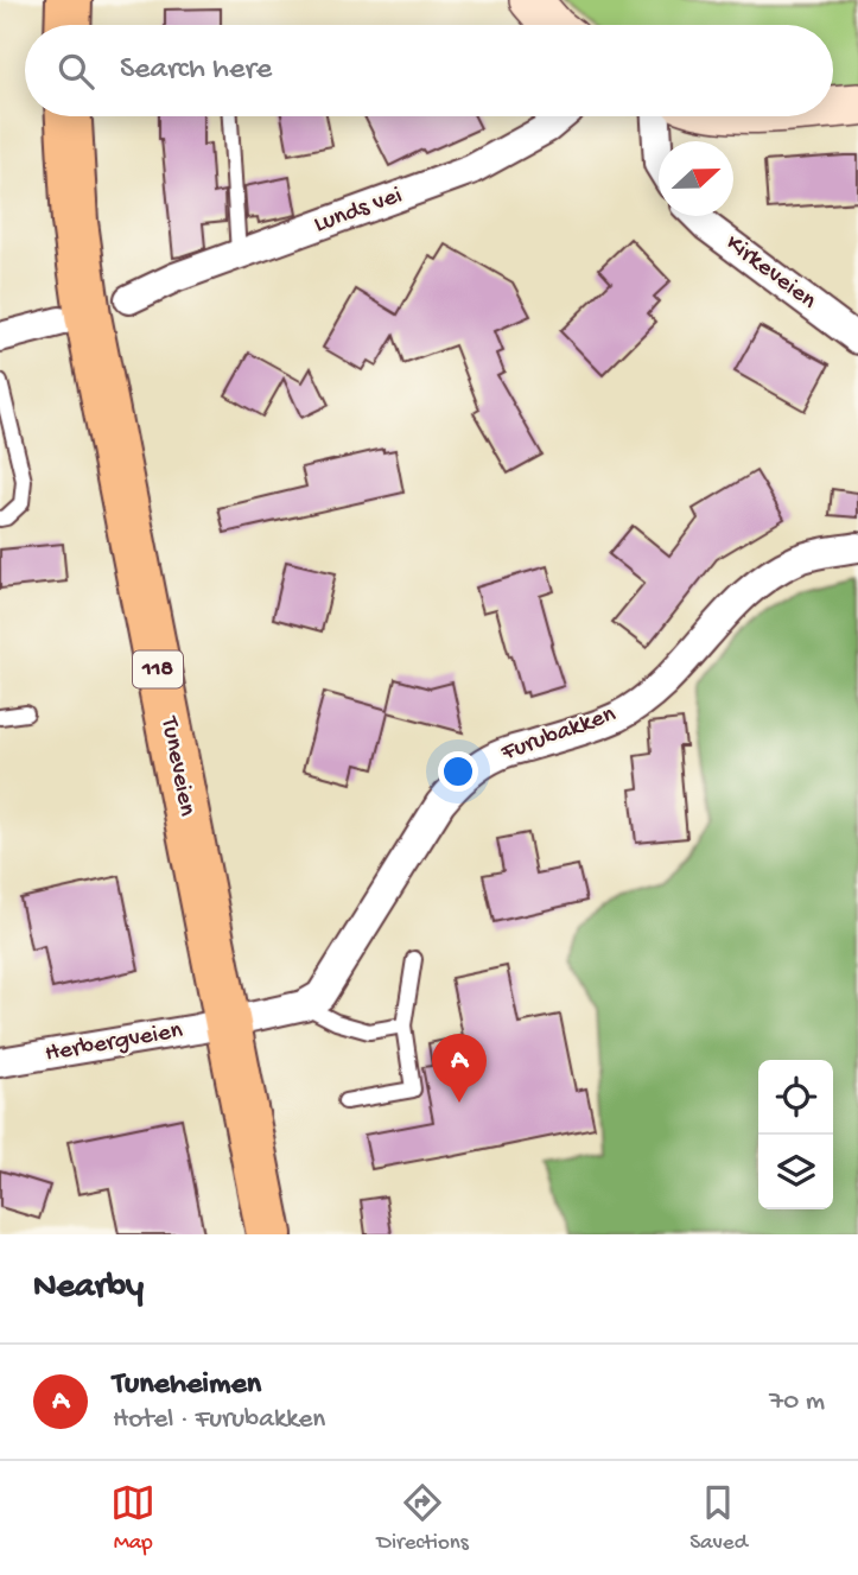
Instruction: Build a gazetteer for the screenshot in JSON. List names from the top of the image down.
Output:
{
  "streets": {
    "main road": ["118", "Tuneveien"],
    "street": [
      "Lunds vei",
      "Kirkeveien",
      "Furubakken",
      "Herbergveien"
    ]
  },
  "crossings": [
    ["Tuneveien", "Herbergveien"]
  ],
  "north": "right",
  "page": {
    "search": "Search here",
    "pins": "A",
    "heading": "Nearby",
    "list": [
      {
        "mark": "A",
        "name": "Tuneheimen",
        "note": "Hotel · Furubakken",
        "value": "70 m"
      }
    ],
    "nav": ["Map", "Directions", "Saved"]
  }
}
